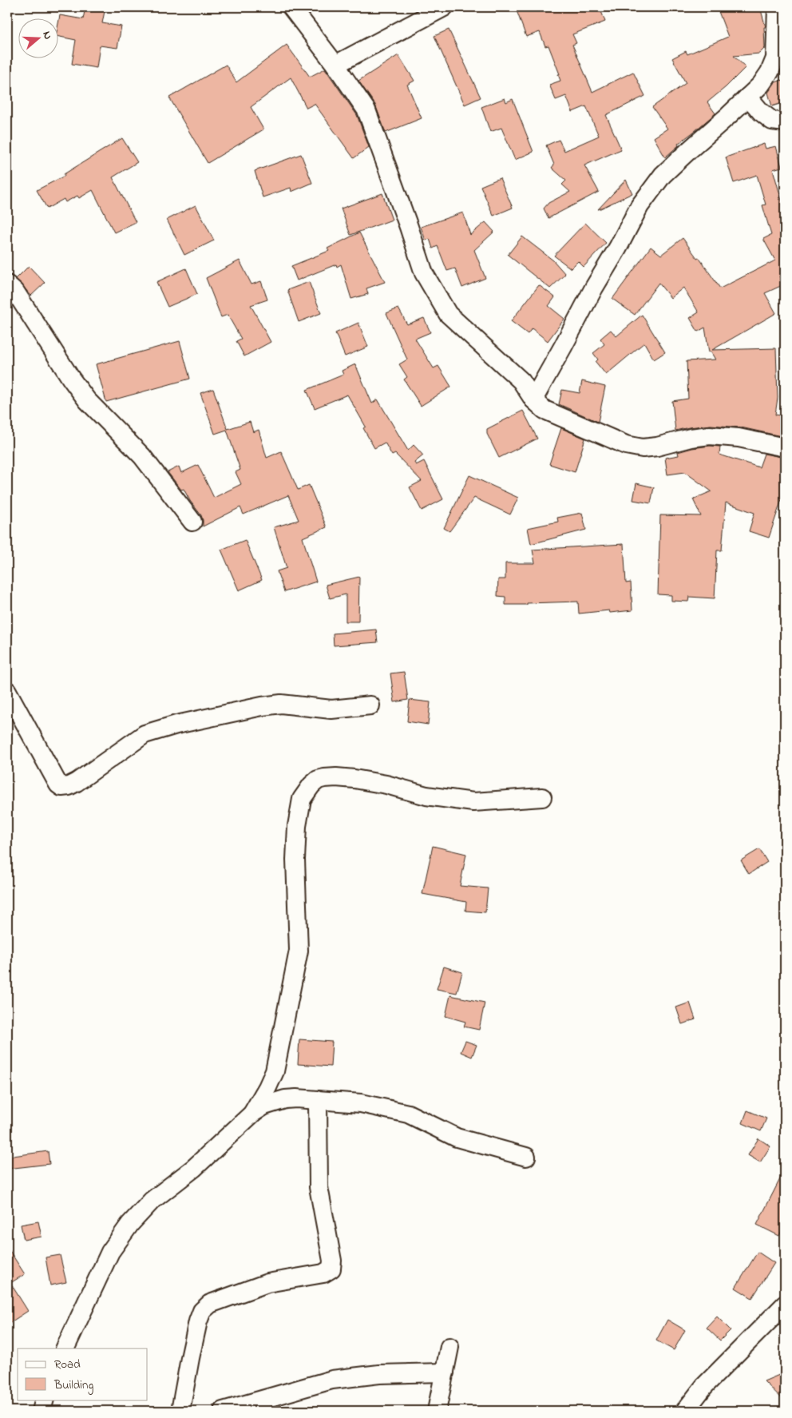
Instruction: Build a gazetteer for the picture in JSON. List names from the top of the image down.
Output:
{
  "legend": ["Road", "Building"],
  "north": "right"
}
